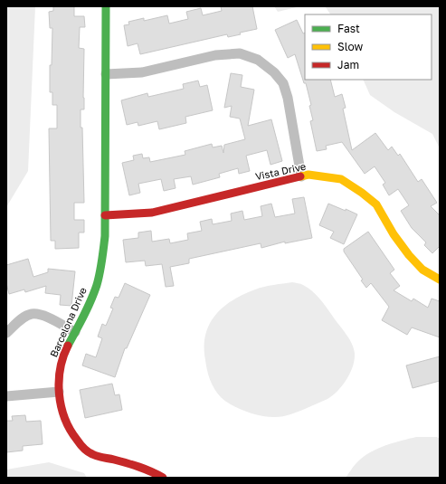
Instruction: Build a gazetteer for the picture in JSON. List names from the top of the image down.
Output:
{
  "streets": {
    "street": ["Vista Drive", "Barcelona Drive"]
  },
  "crossings": [
    ["Vista Drive", "Barcelona Drive"]
  ],
  "legend": ["Fast", "Slow", "Jam"]
}
